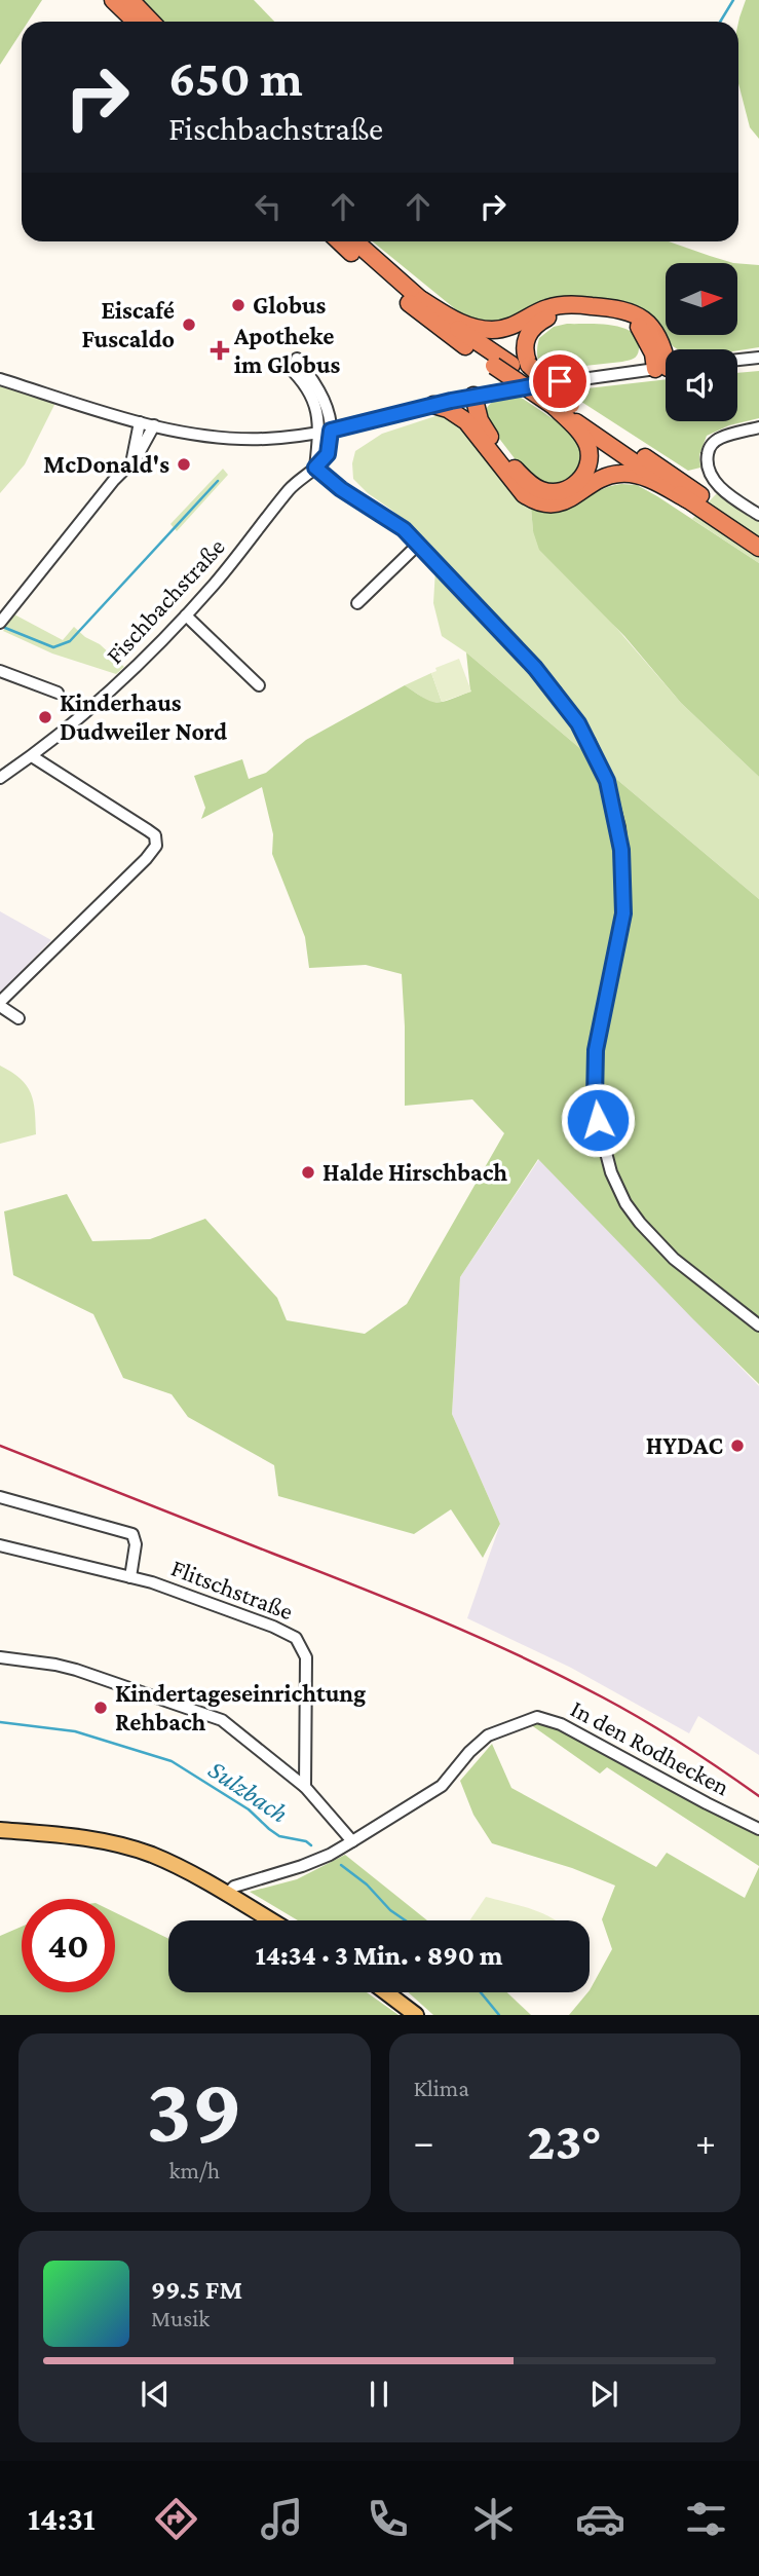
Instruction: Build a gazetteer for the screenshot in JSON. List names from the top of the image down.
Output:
{
  "streets": {
    "street": ["Fischbachstraße", "Flitschstraße", "In den Rodhecken"]
  },
  "water": ["Sulzbach"],
  "places": {
    "other": [
      "Globus",
      "Eiscafé Fuscaldo",
      "McDonald's",
      "Kinderhaus Dudweiler Nord",
      "Halde Hirschbach",
      "HYDAC",
      "Kindertageseinrichtung Rehbach"
    ],
    "health": ["Apotheke im Globus"]
  },
  "north": "right",
  "page": {
    "turn": ["650 m", "Fischbachstraße"],
    "limit": "40",
    "trip": "14:34 · 3 Min. · 890 m",
    "tile": [
      ["39", "km/h"],
      "Klima"
    ],
    "heat": ["−", "23°", "+"],
    "song": ["99.5 FM", "Musik"],
    "tabs": "14:31"
  }
}
